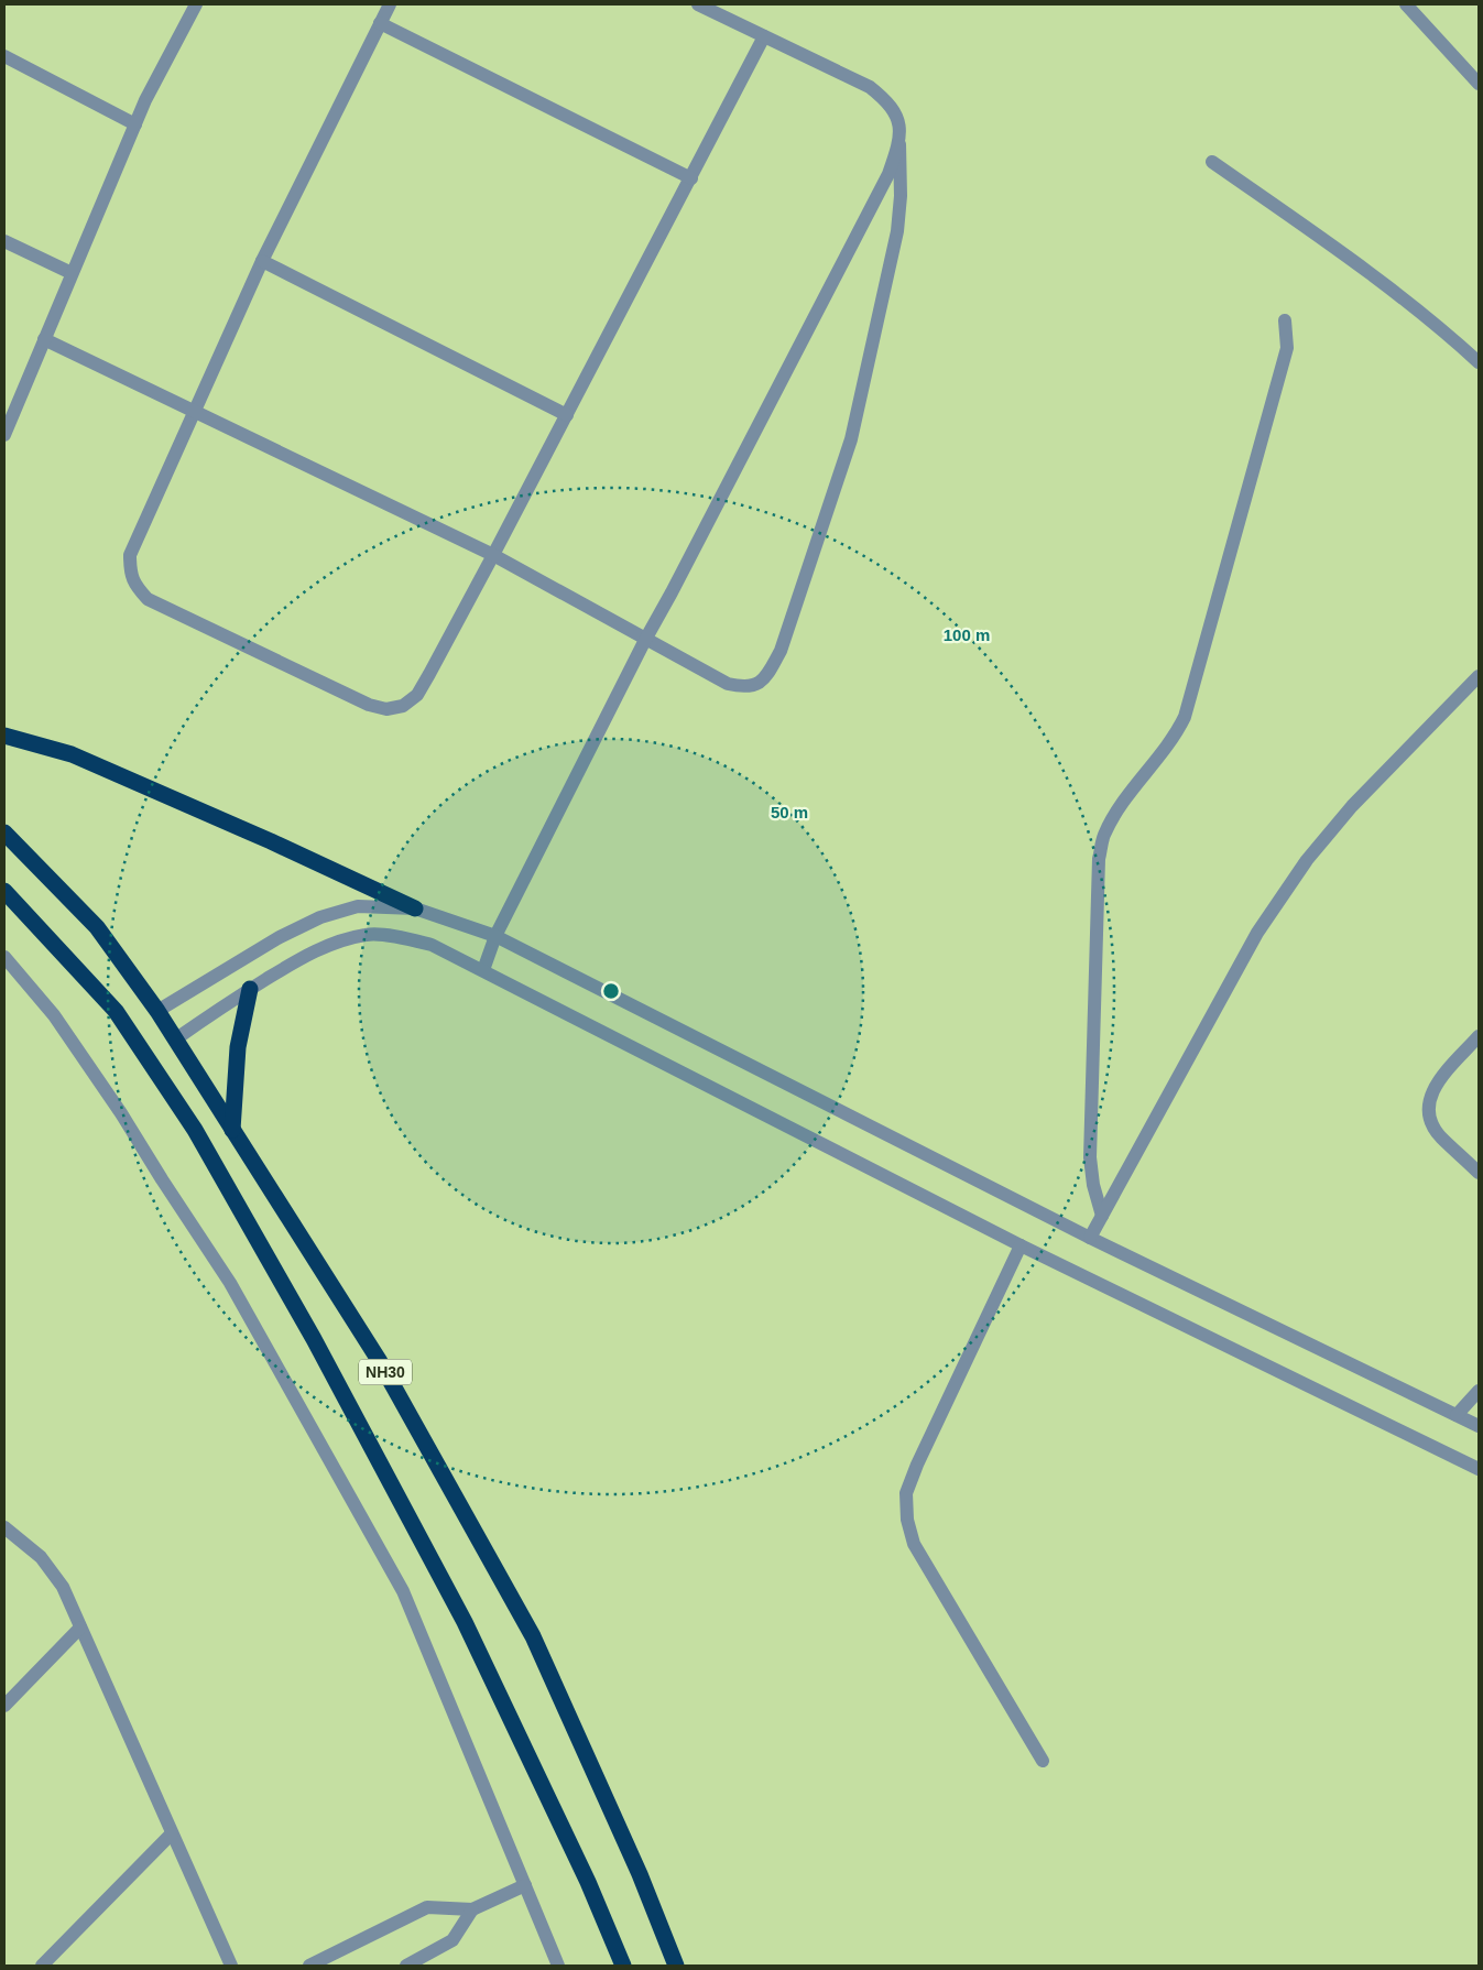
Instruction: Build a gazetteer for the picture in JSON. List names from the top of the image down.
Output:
{
  "streets": {
    "highway": ["NH30"]
  },
  "rings": ["100 m", "50 m"]
}
